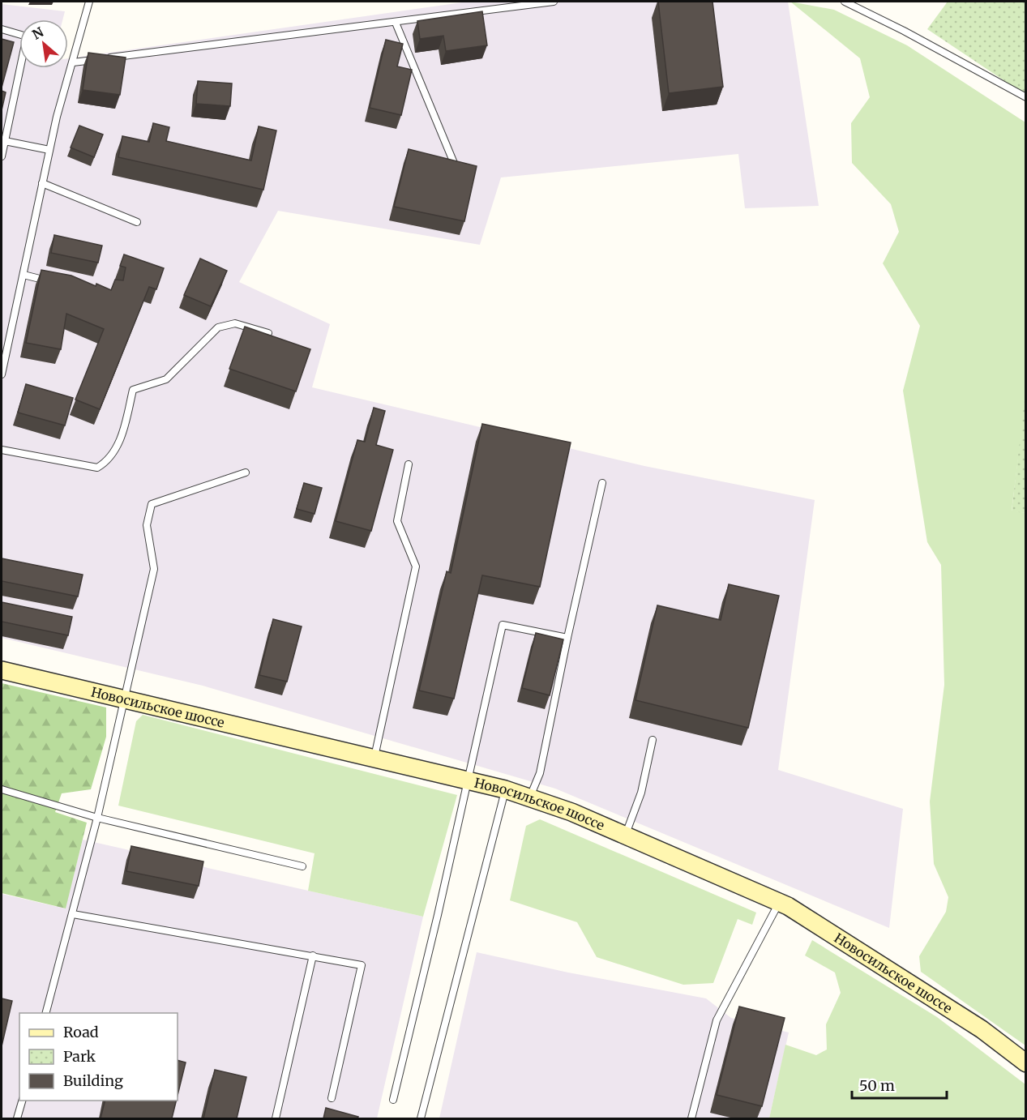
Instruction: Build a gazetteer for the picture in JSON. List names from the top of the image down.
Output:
{
  "streets": {
    "street": ["Новосильское шоссе"]
  },
  "legend": ["Road", "Park", "Building"],
  "scale_bar": "50 m",
  "north": "top left"
}
